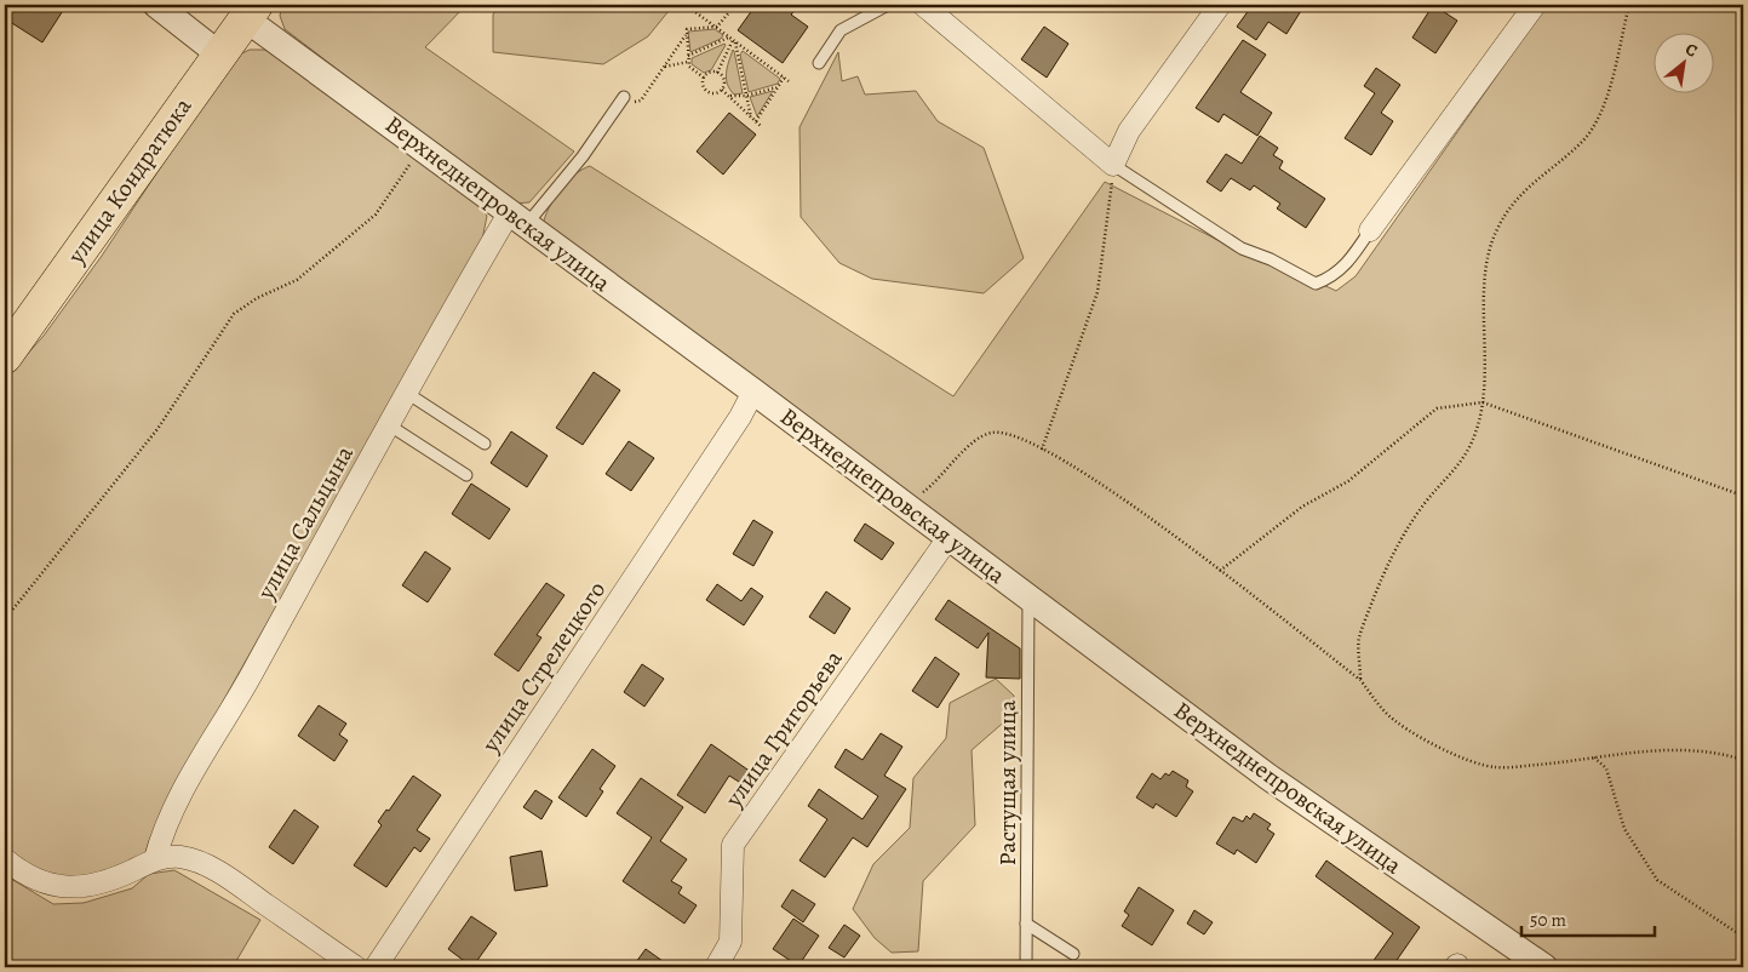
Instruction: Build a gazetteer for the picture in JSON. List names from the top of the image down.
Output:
{
  "streets": {
    "main road": ["улица Кондратюка"],
    "street": [
      "Верхнеднепровская улица",
      "улица Сальцына",
      "улица Стрелецкого",
      "улица Григорьева"
    ],
    "lane": ["Растущая улица"]
  },
  "crossings": [
    ["улица Кондратюка", "Верхнеднепровская улица"],
    ["Верхнеднепровская улица", "улица Сальцына"],
    ["Верхнеднепровская улица", "улица Стрелецкого"],
    ["Верхнеднепровская улица", "улица Григорьева"],
    ["Верхнеднепровская улица", "Растущая улица"]
  ],
  "scale_bar": "50 m",
  "north": "top right"
}
